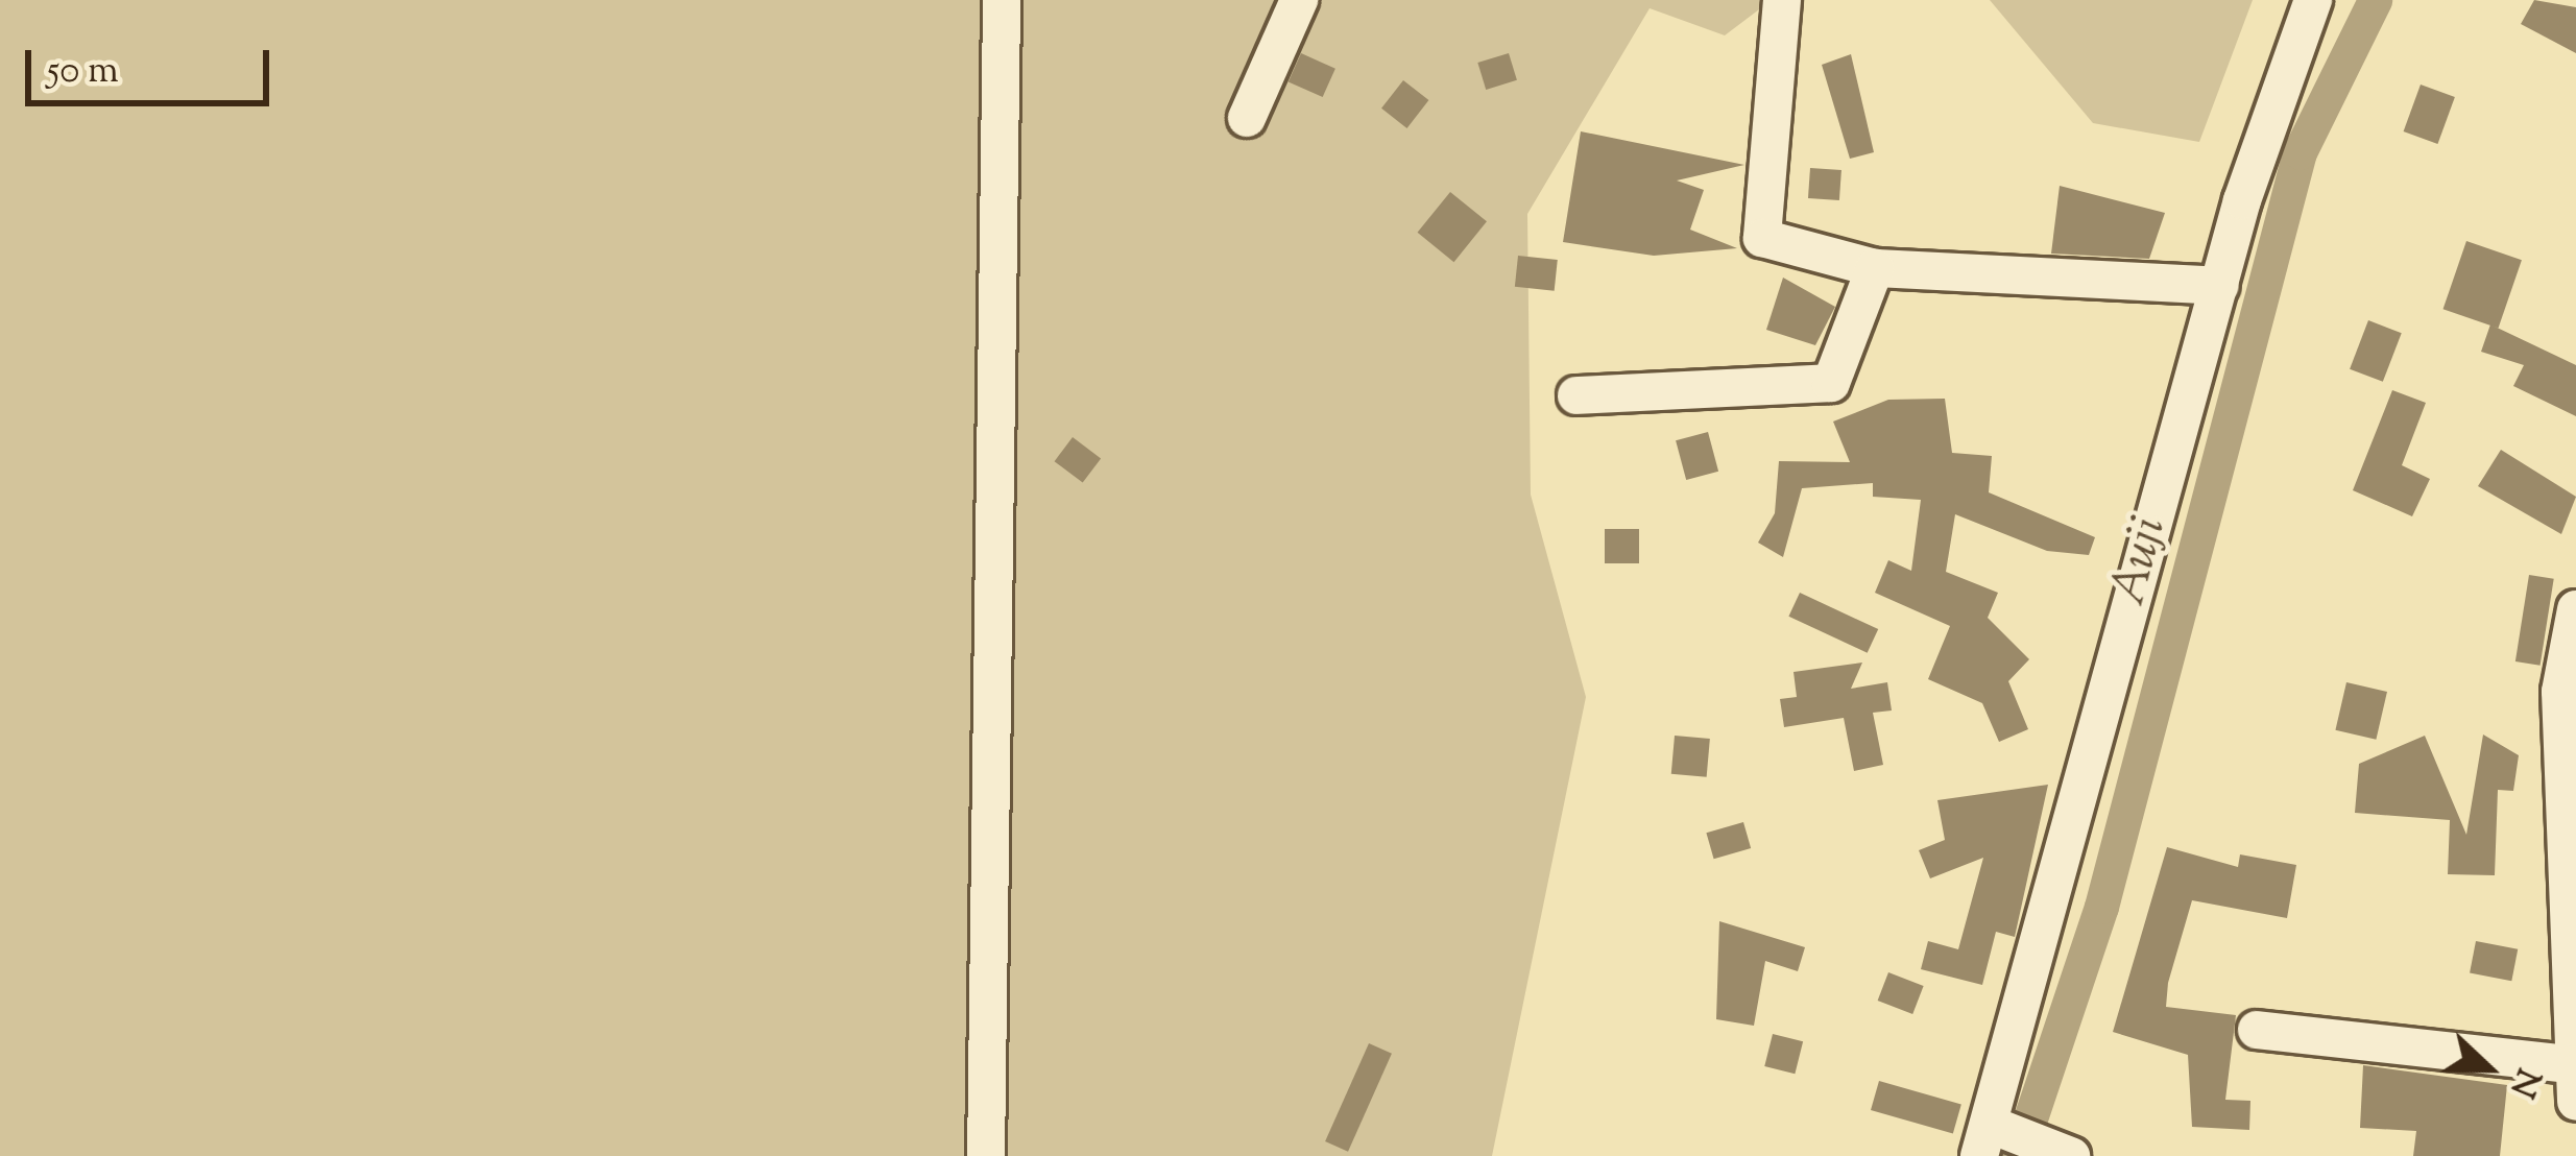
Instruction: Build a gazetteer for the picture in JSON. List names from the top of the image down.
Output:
{
  "water": ["Auji"],
  "scale_bar": "50 m",
  "north": "right"
}
